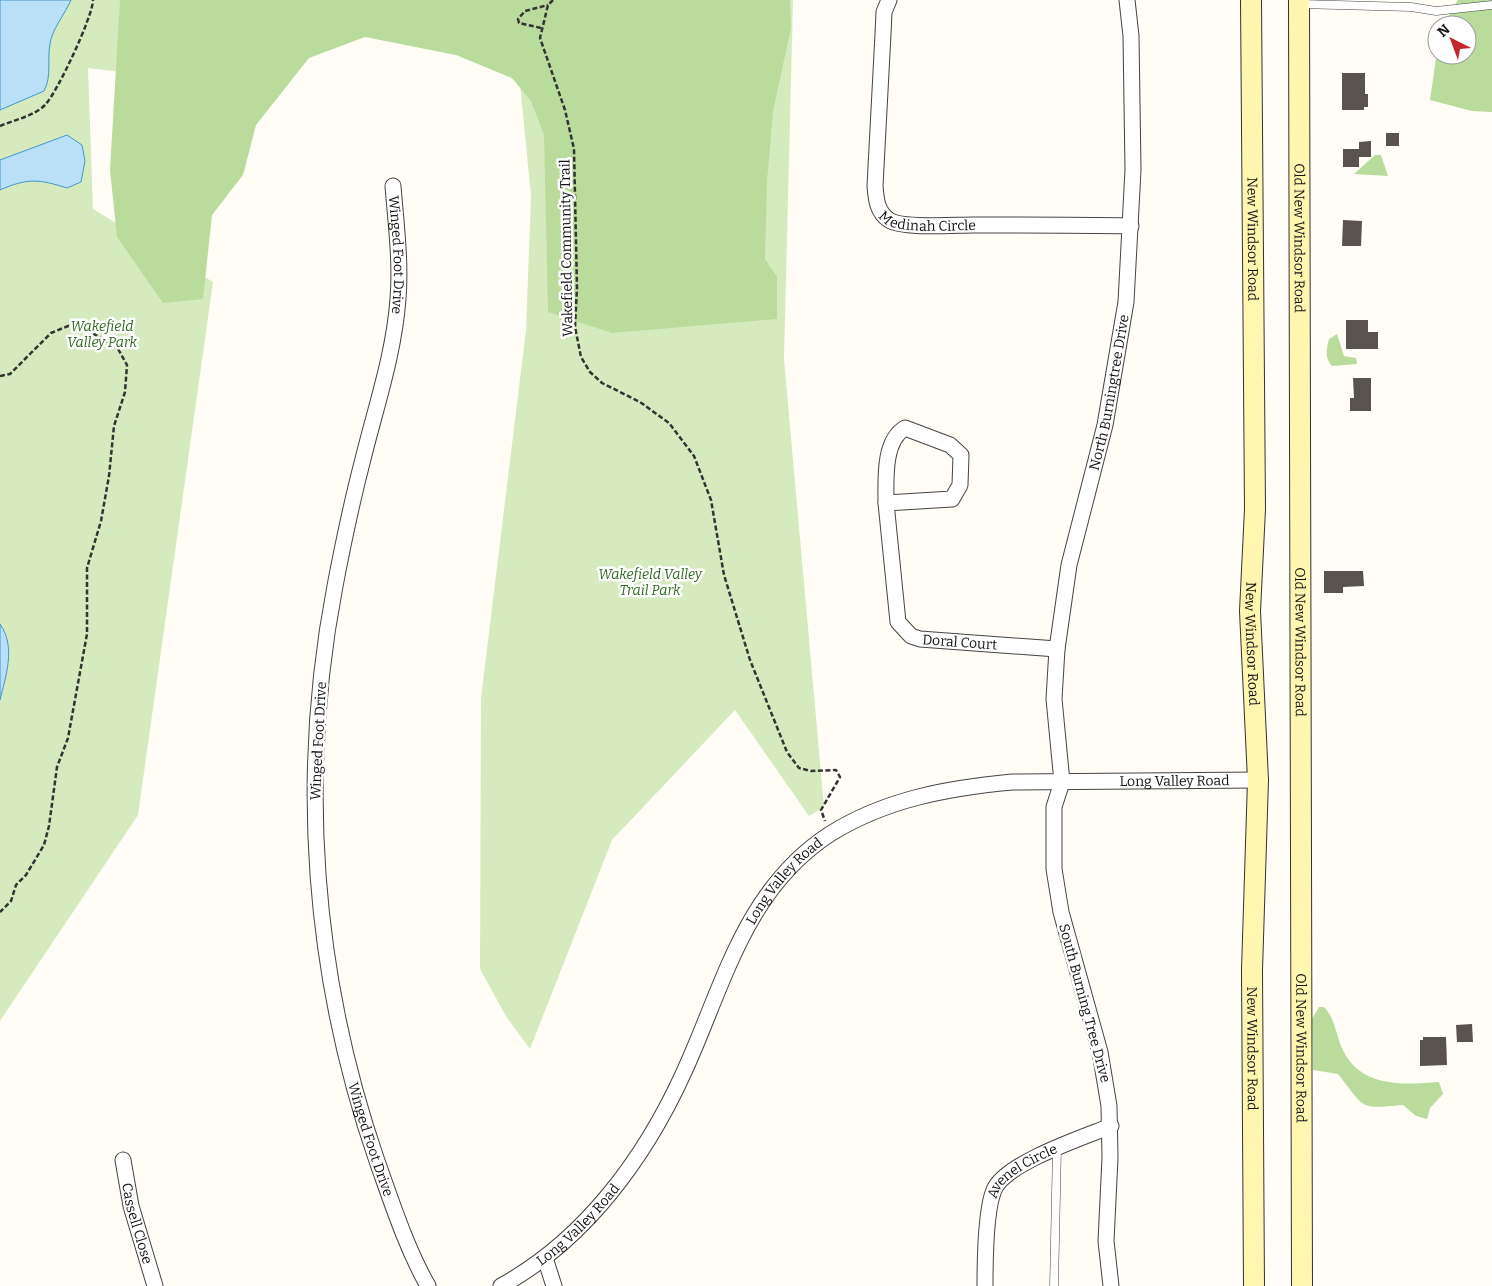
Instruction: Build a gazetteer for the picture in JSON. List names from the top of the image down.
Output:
{
  "streets": {
    "main road": ["New Windsor Road", "Old New Windsor Road"],
    "street": [
      "Medinah Circle",
      "Winged Foot Drive",
      "North Burningtree Drive",
      "Doral Court",
      "Long Valley Road",
      "South Burning Tree Drive",
      "Avenel Circle",
      "Cassell Close"
    ],
    "path": ["Wakefield Community Trail"]
  },
  "crossings": [
    ["Medinah Circle", "North Burningtree Drive"],
    ["New Windsor Road", "Long Valley Road"],
    ["Wakefield Community Trail", "Long Valley Road"],
    ["North Burningtree Drive", "Doral Court"],
    ["North Burningtree Drive", "Long Valley Road"],
    ["North Burningtree Drive", "South Burning Tree Drive"],
    ["Long Valley Road", "South Burning Tree Drive"],
    ["South Burning Tree Drive", "Avenel Circle"]
  ],
  "parks": ["Wakefield Valley Park", "Wakefield Valley Trail Park"],
  "north": "top left"
}
